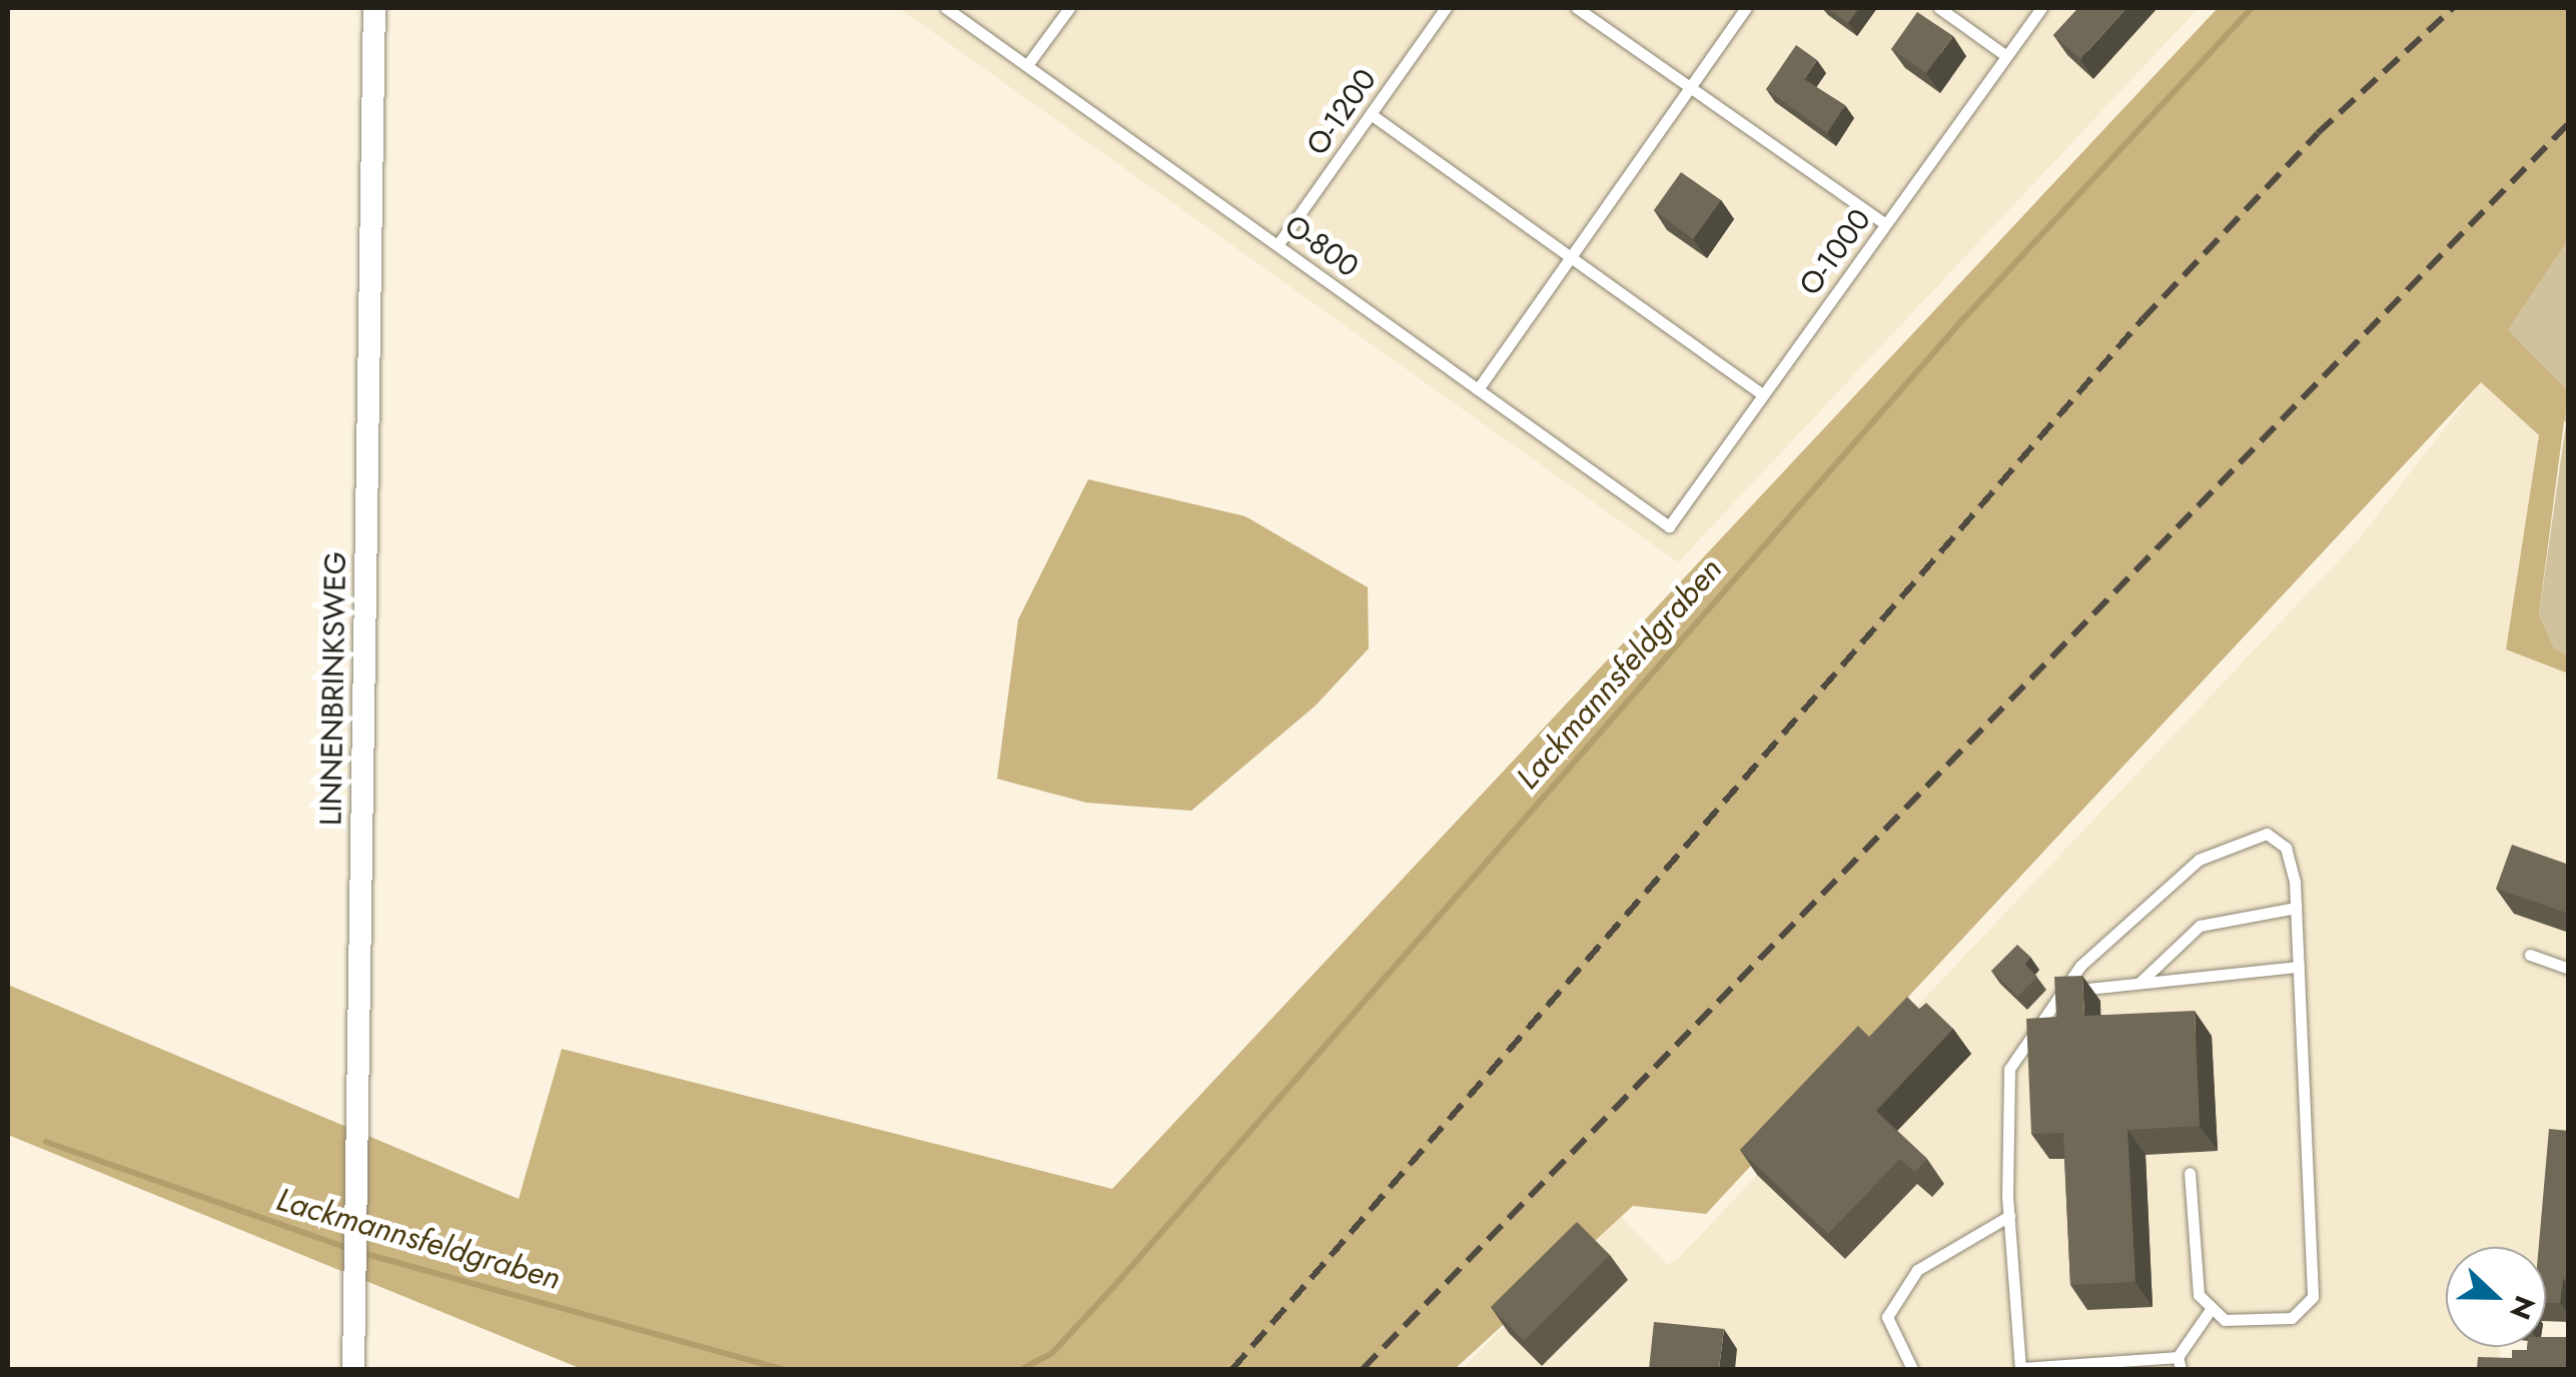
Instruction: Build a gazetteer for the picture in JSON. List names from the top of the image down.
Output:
{
  "streets": {
    "street": ["LINNENBRINKSWEG"],
    "lane": ["O-1200", "O-800", "O-1000"]
  },
  "crossings": [
    ["O-1200", "O-800"],
    ["O-800", "O-1000"]
  ],
  "water": ["Lackmannsfeldgraben"],
  "north": "right"
}
